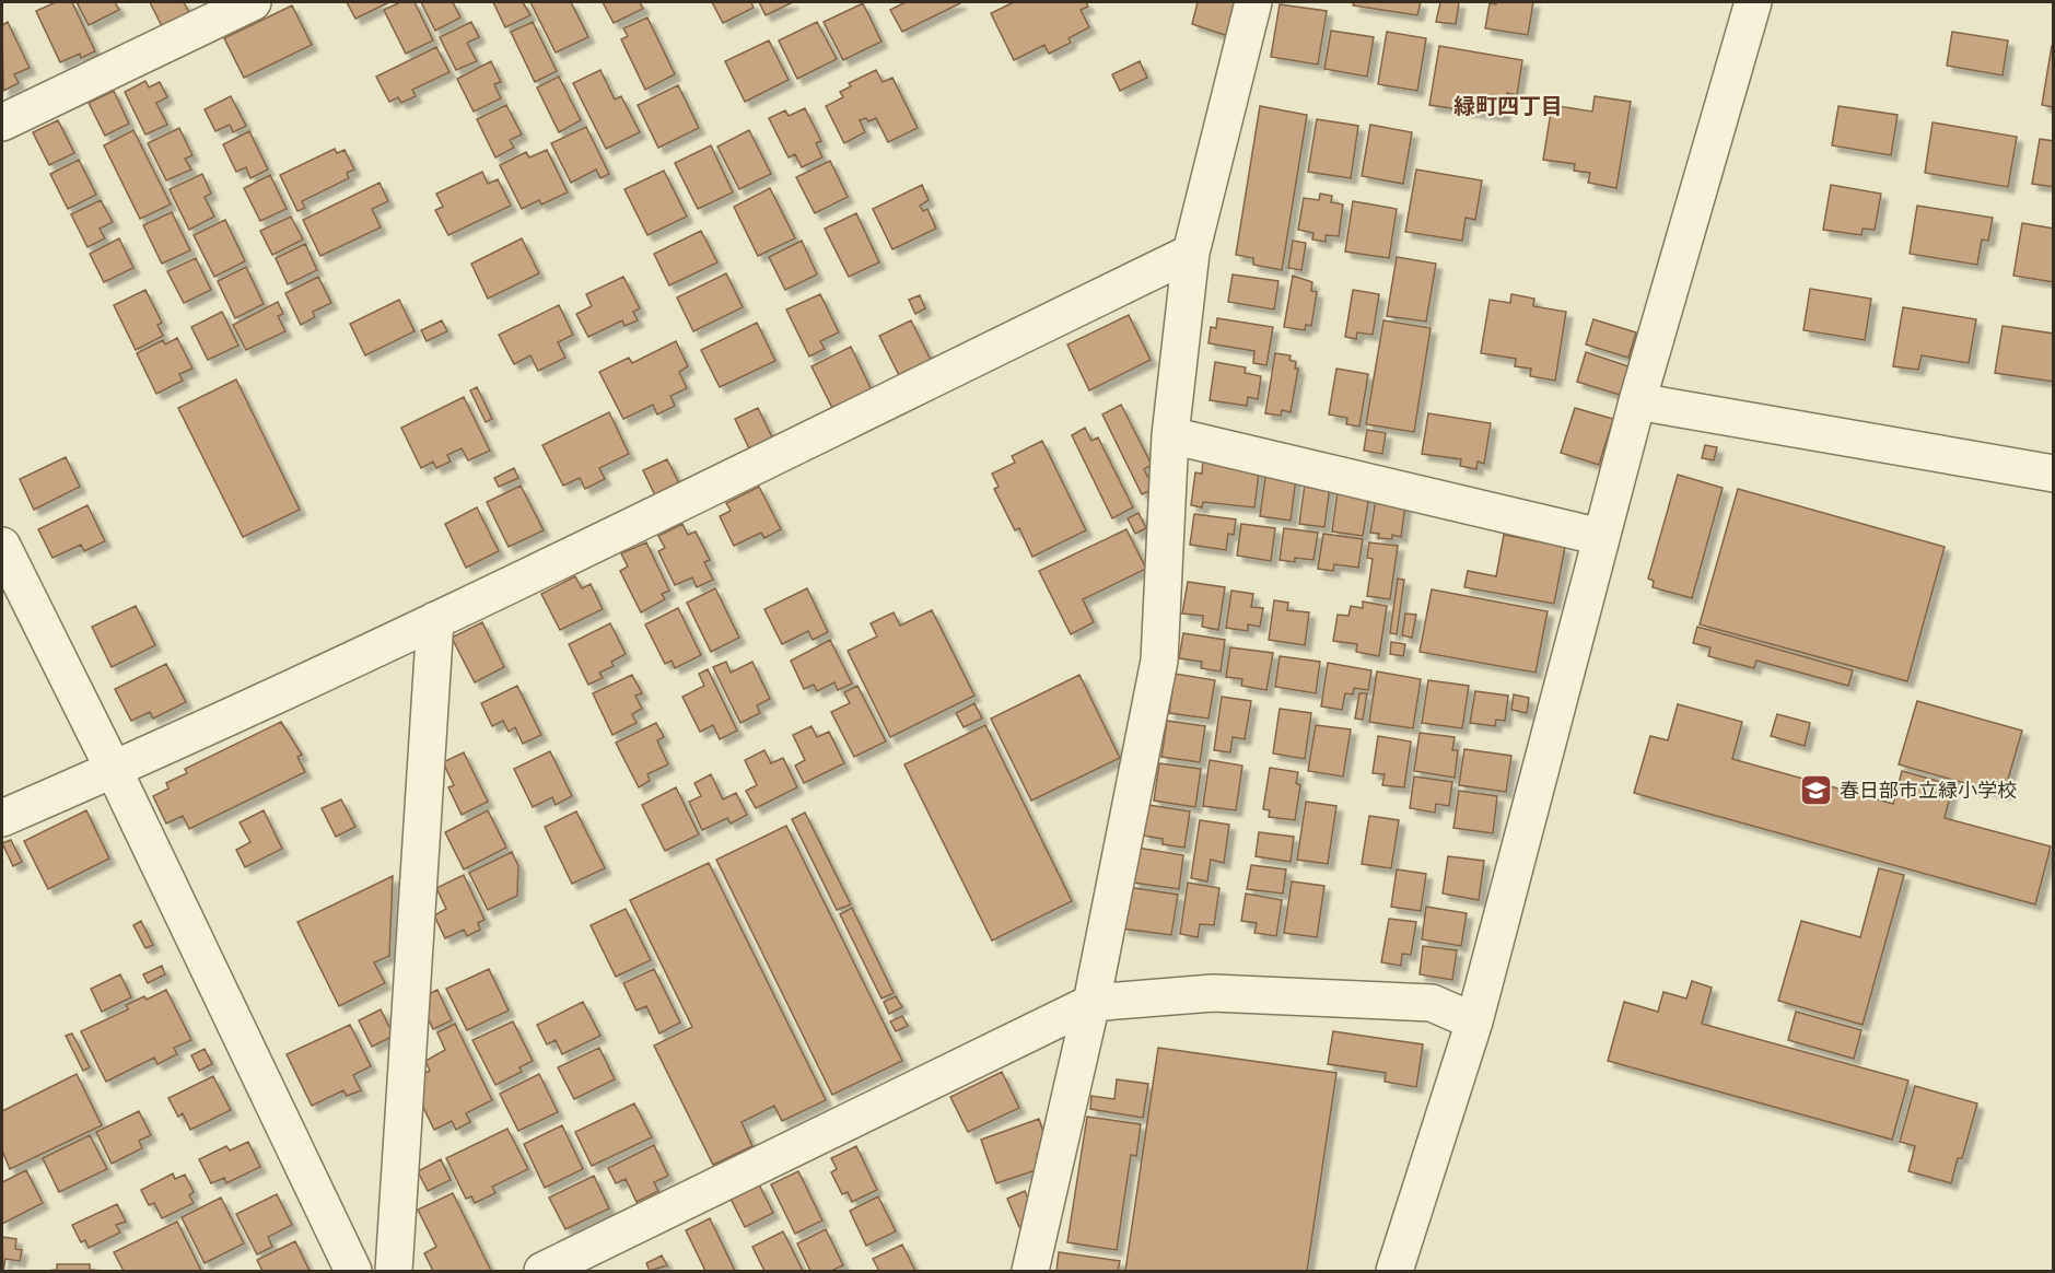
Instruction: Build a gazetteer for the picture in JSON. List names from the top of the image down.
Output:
{
  "districts": ["緑町四丁目"],
  "places": {
    "school or university": ["春日部市立緑小学校"]
  }
}
